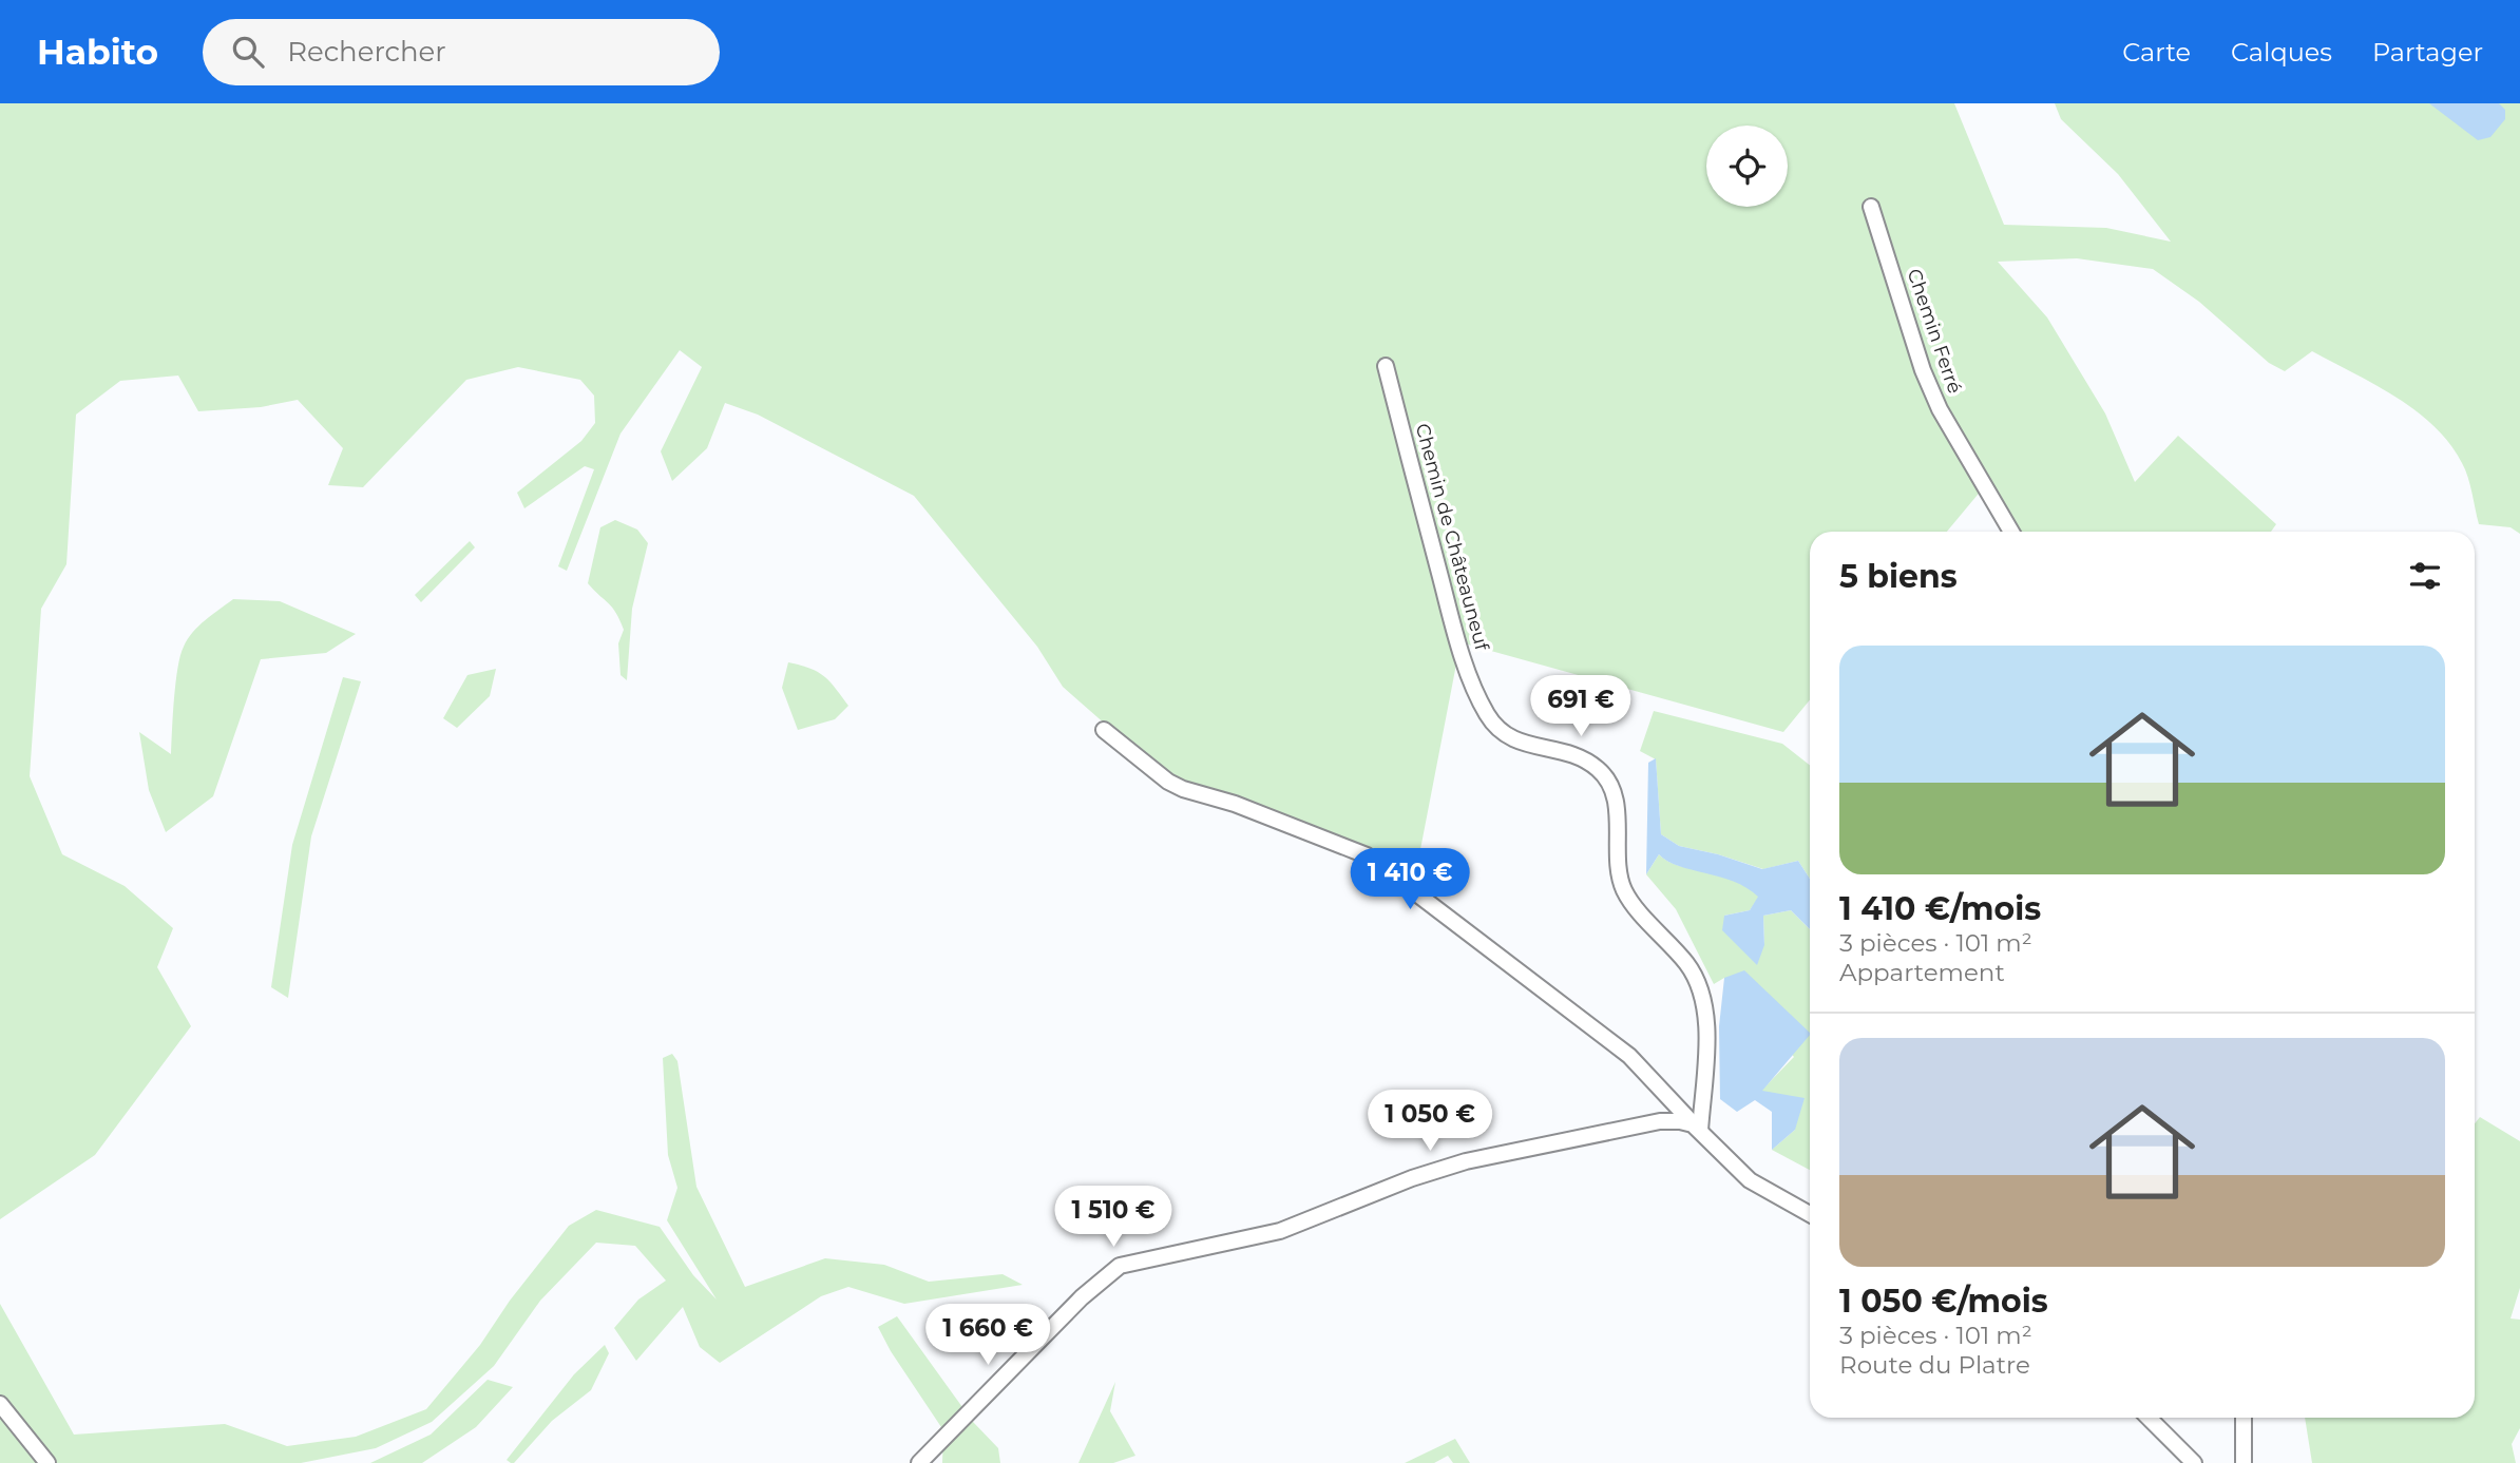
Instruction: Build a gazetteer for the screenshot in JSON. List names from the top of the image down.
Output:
{
  "streets": {
    "street": ["Chemin Ferré", "Chemin de Châteauneuf"]
  },
  "page": {
    "header": "Habito",
    "search": "Rechercher",
    "nav": ["Carte", "Calques", "Partager"],
    "heading": "5 biens",
    "list": [
      {
        "name": "1 410 €/mois",
        "note": "3 pièces · 101 m² · Appartement"
      },
      {
        "name": "1 050 €/mois",
        "note": "3 pièces · 101 m² · Route du Platre"
      }
    ],
    "price": [
      "691 €",
      "1 410 €",
      "1 050 €",
      "1 510 €",
      "1 660 €"
    ]
  }
}
